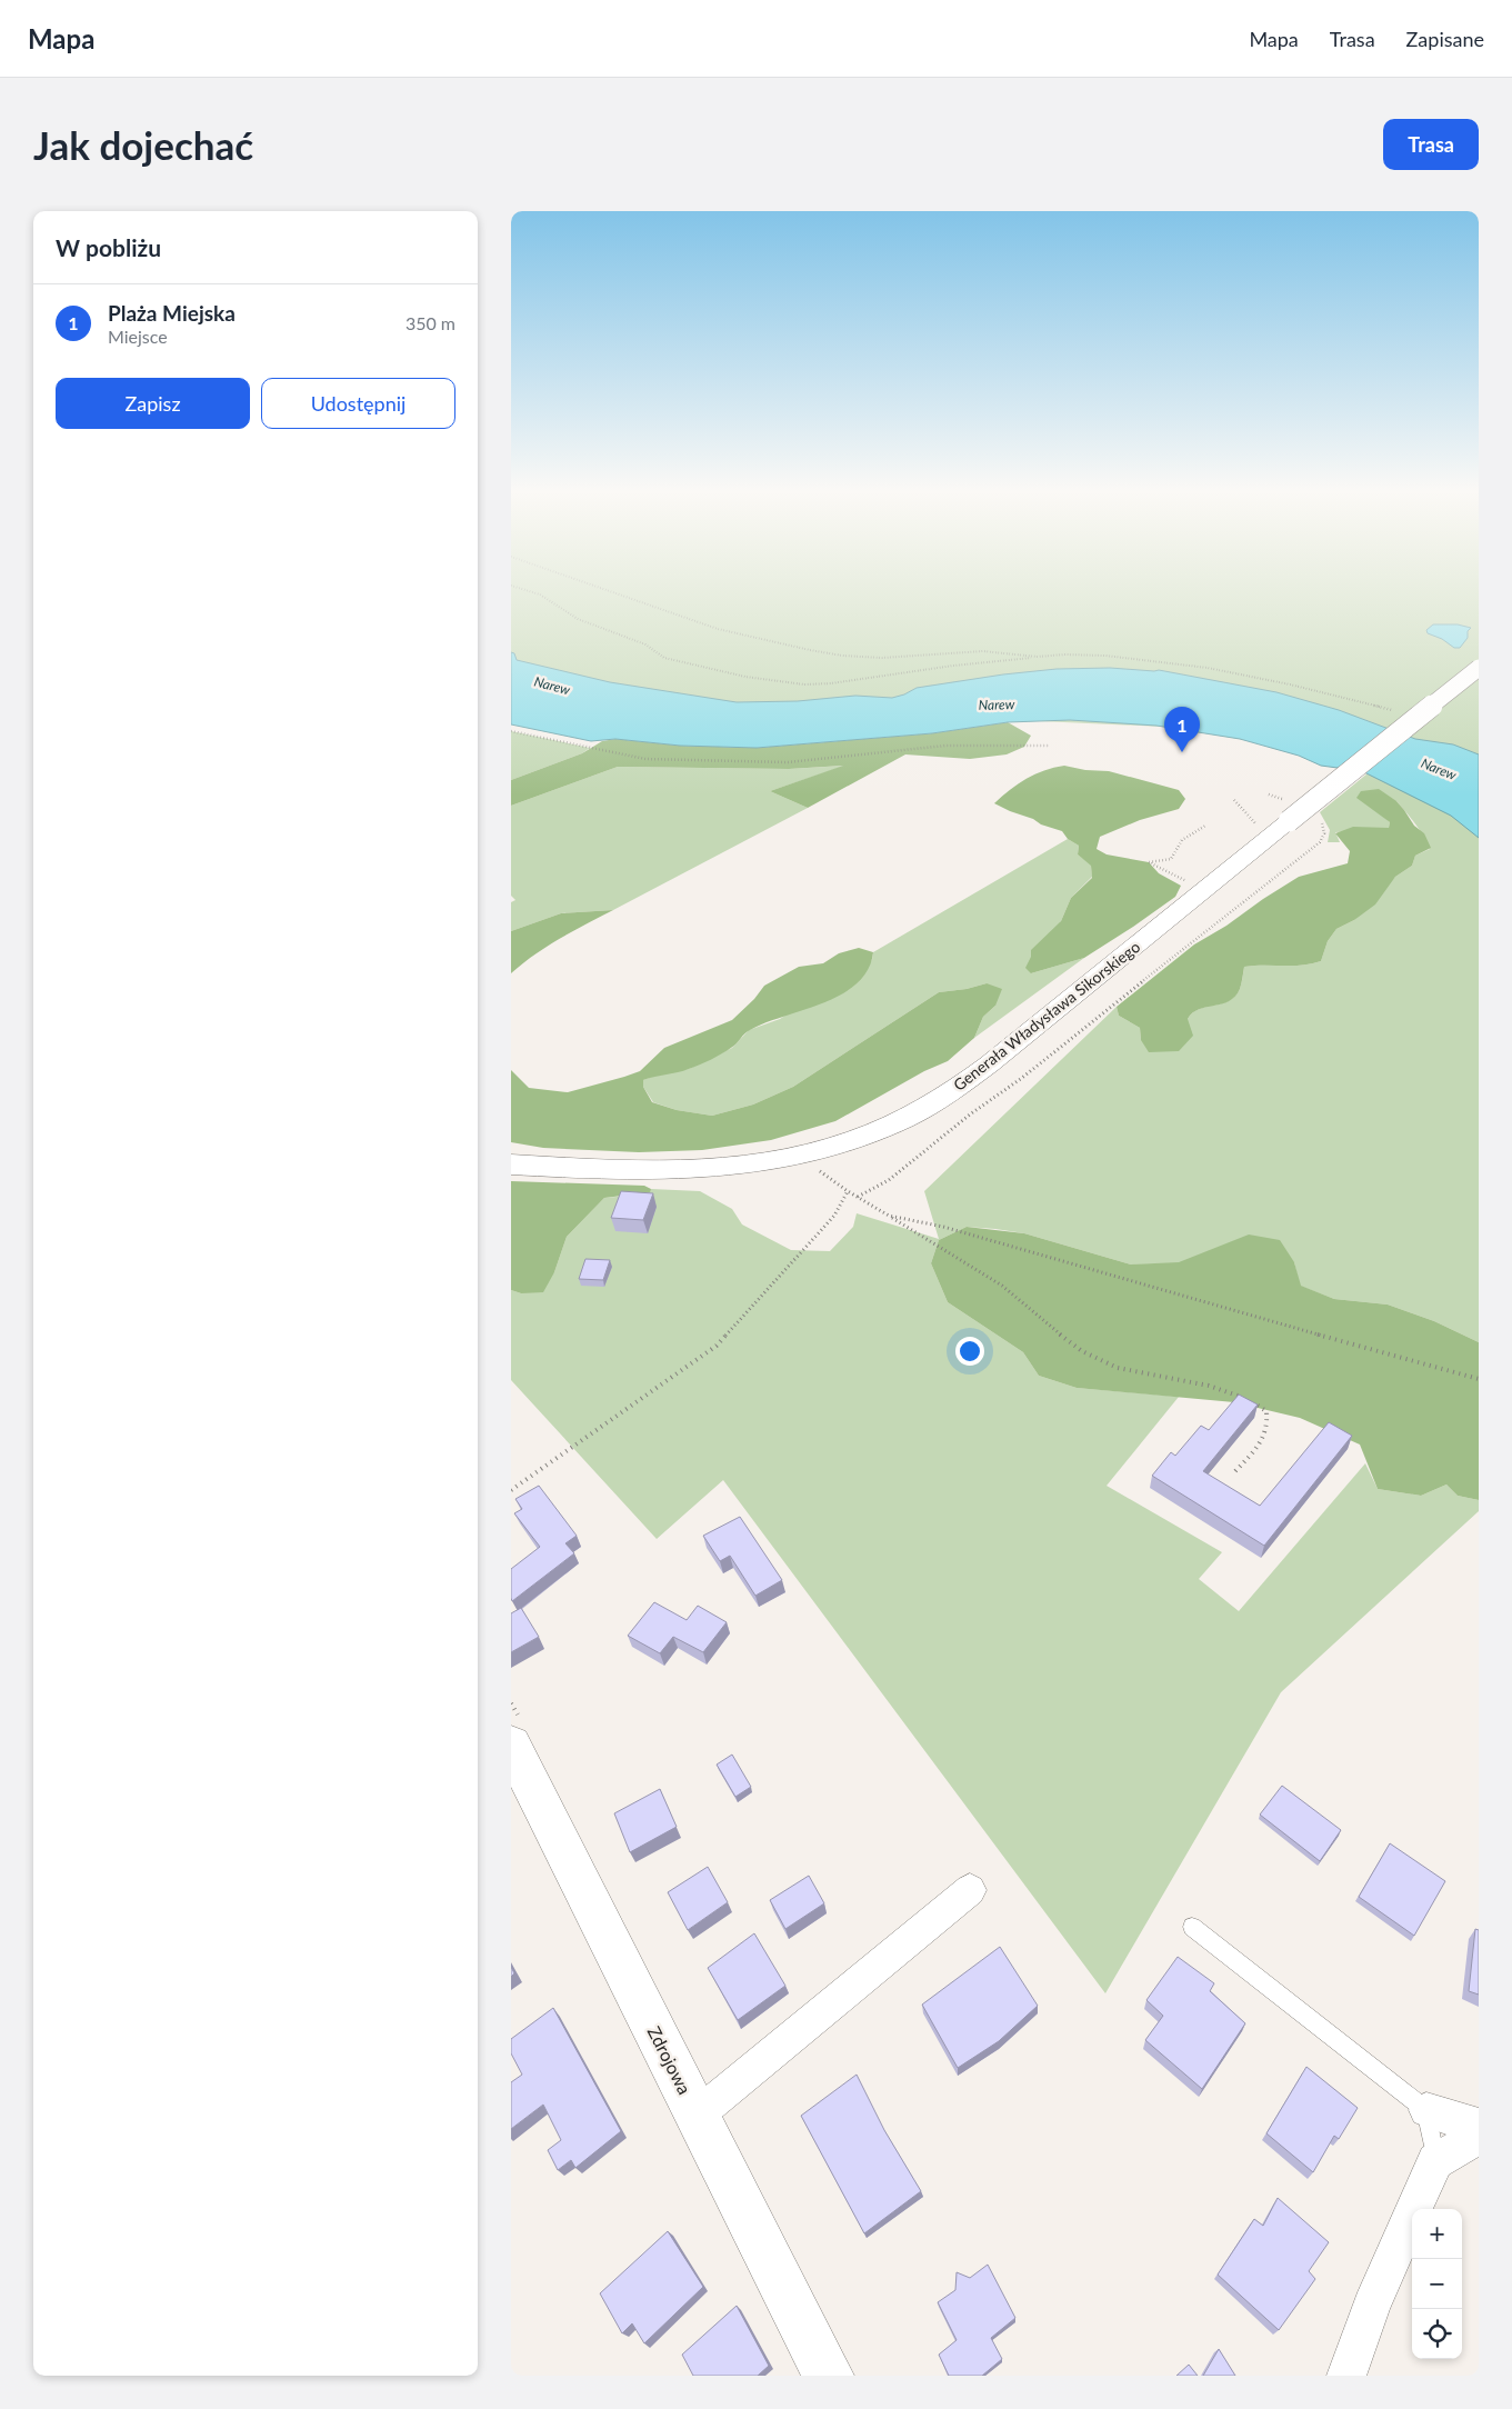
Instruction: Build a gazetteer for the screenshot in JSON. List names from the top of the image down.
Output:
{
  "streets": {
    "street": ["Generała Władysława Sikorskiego", "Zdrojowa"]
  },
  "water": ["Narew"],
  "page": {
    "header": "Mapa",
    "nav": ["Mapa", "Trasa", "Zapisane"],
    "buttons": [
      "Trasa",
      ["Zapisz", "Udostępnij"]
    ],
    "title": "Jak dojechać",
    "heading": "W pobliżu",
    "list": [
      {
        "mark": "1",
        "name": "Plaża Miejska",
        "note": "Miejsce",
        "value": "350 m"
      }
    ],
    "pins": "1",
    "map_buttons": ["+", "−"]
  }
}
